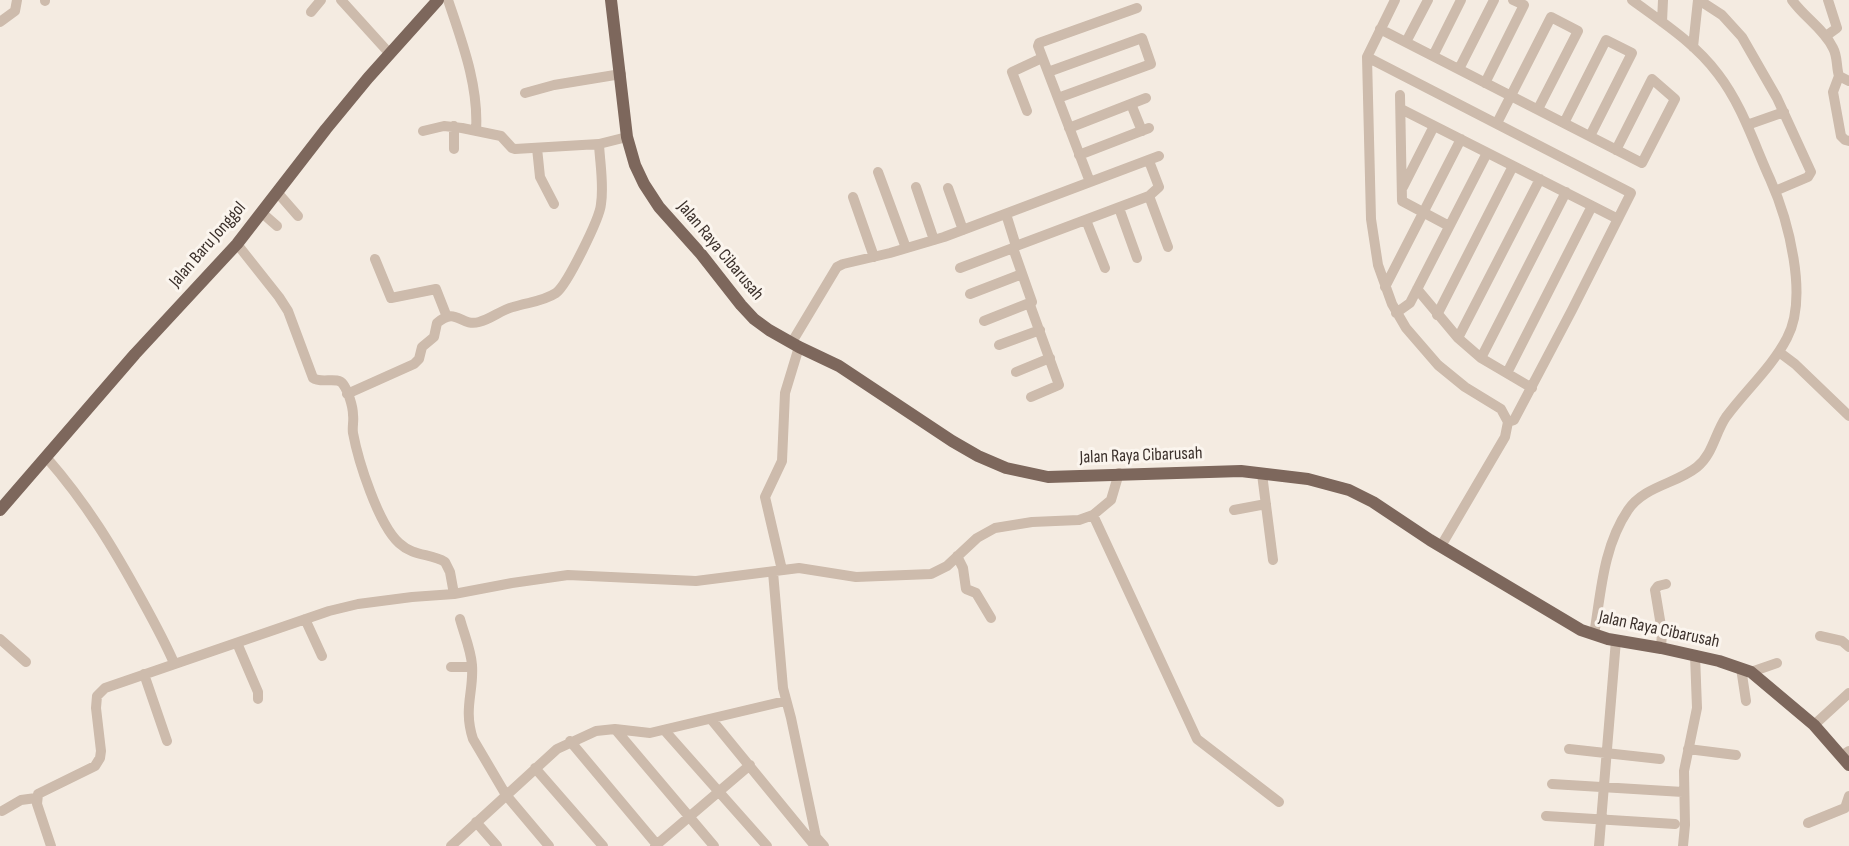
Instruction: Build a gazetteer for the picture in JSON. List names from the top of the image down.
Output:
{
  "streets": {
    "main road": ["Jalan Baru Jonggol", "Jalan Raya Cibarusah"]
  }
}
